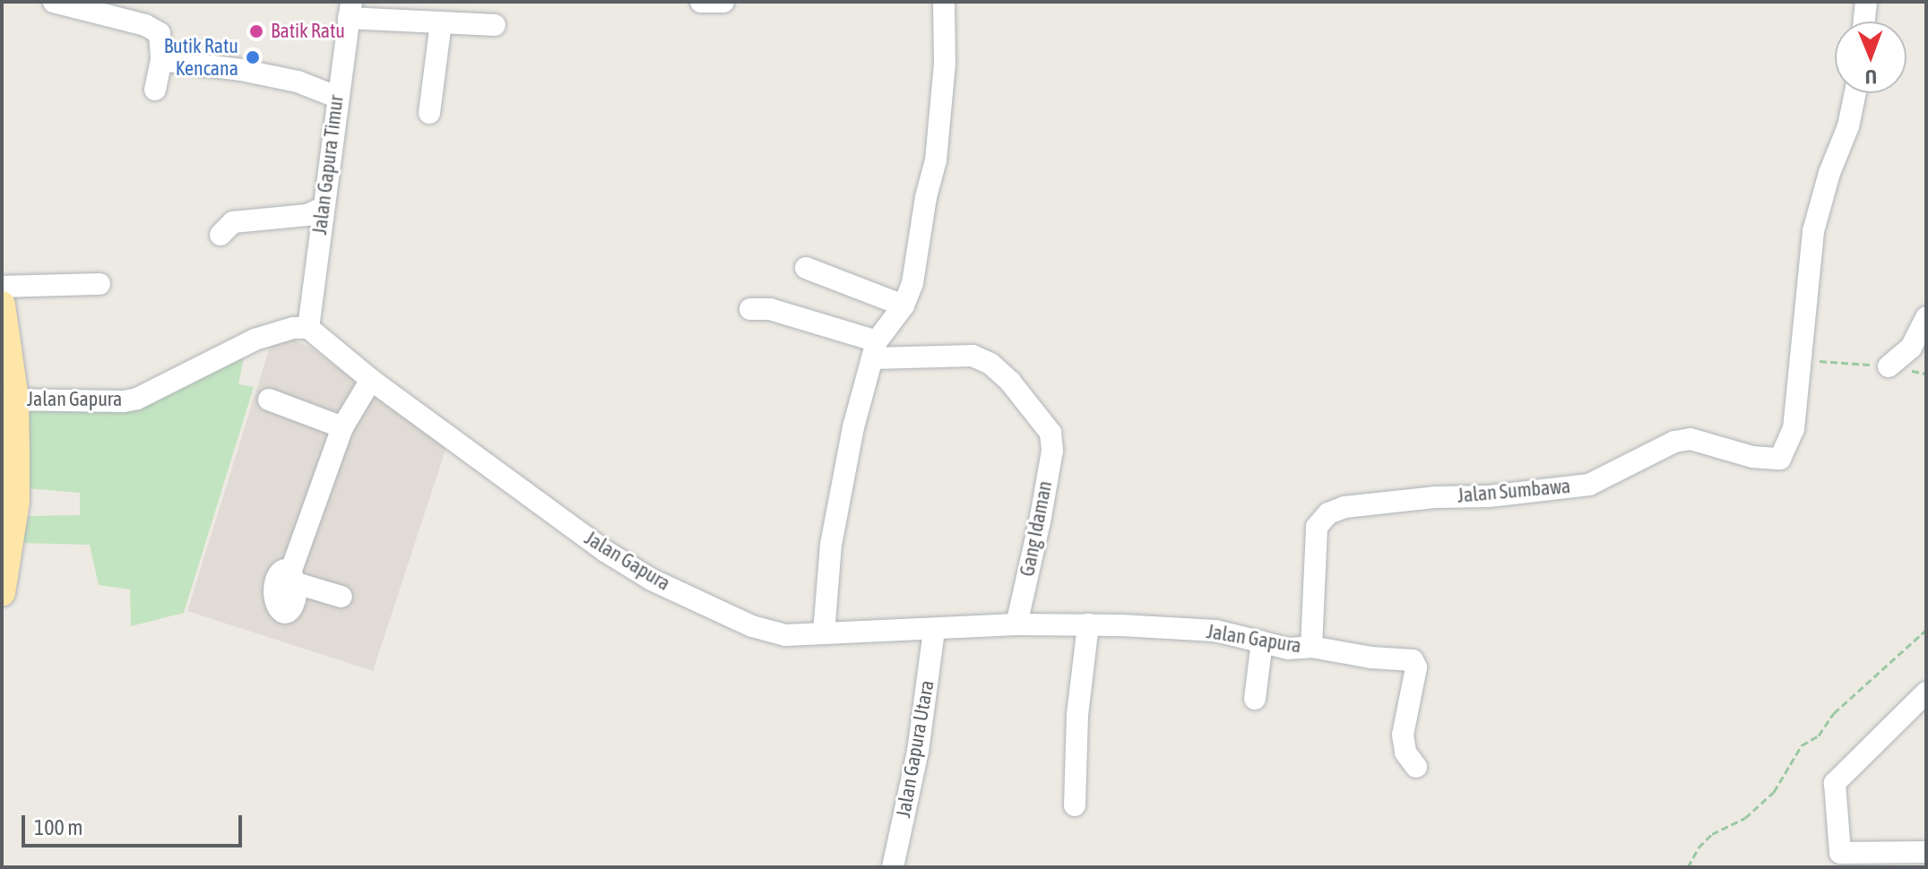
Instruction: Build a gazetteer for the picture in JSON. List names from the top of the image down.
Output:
{
  "streets": {
    "street": [
      "Jalan Gapura Timur",
      "Jalan Gapura",
      "Jalan Sumbawa",
      "Gang Idaman",
      "Jalan Gapura Utara"
    ]
  },
  "crossings": [
    ["Jalan Gapura Timur", "Jalan Gapura"],
    ["Jalan Gapura", "Jalan Sumbawa"],
    ["Jalan Gapura", "Gang Idaman"],
    ["Jalan Gapura", "Jalan Gapura Utara"]
  ],
  "places": ["Batik Ratu", "Butik Ratu Kencana"],
  "scale_bar": "100 m",
  "north": "bottom"
}
